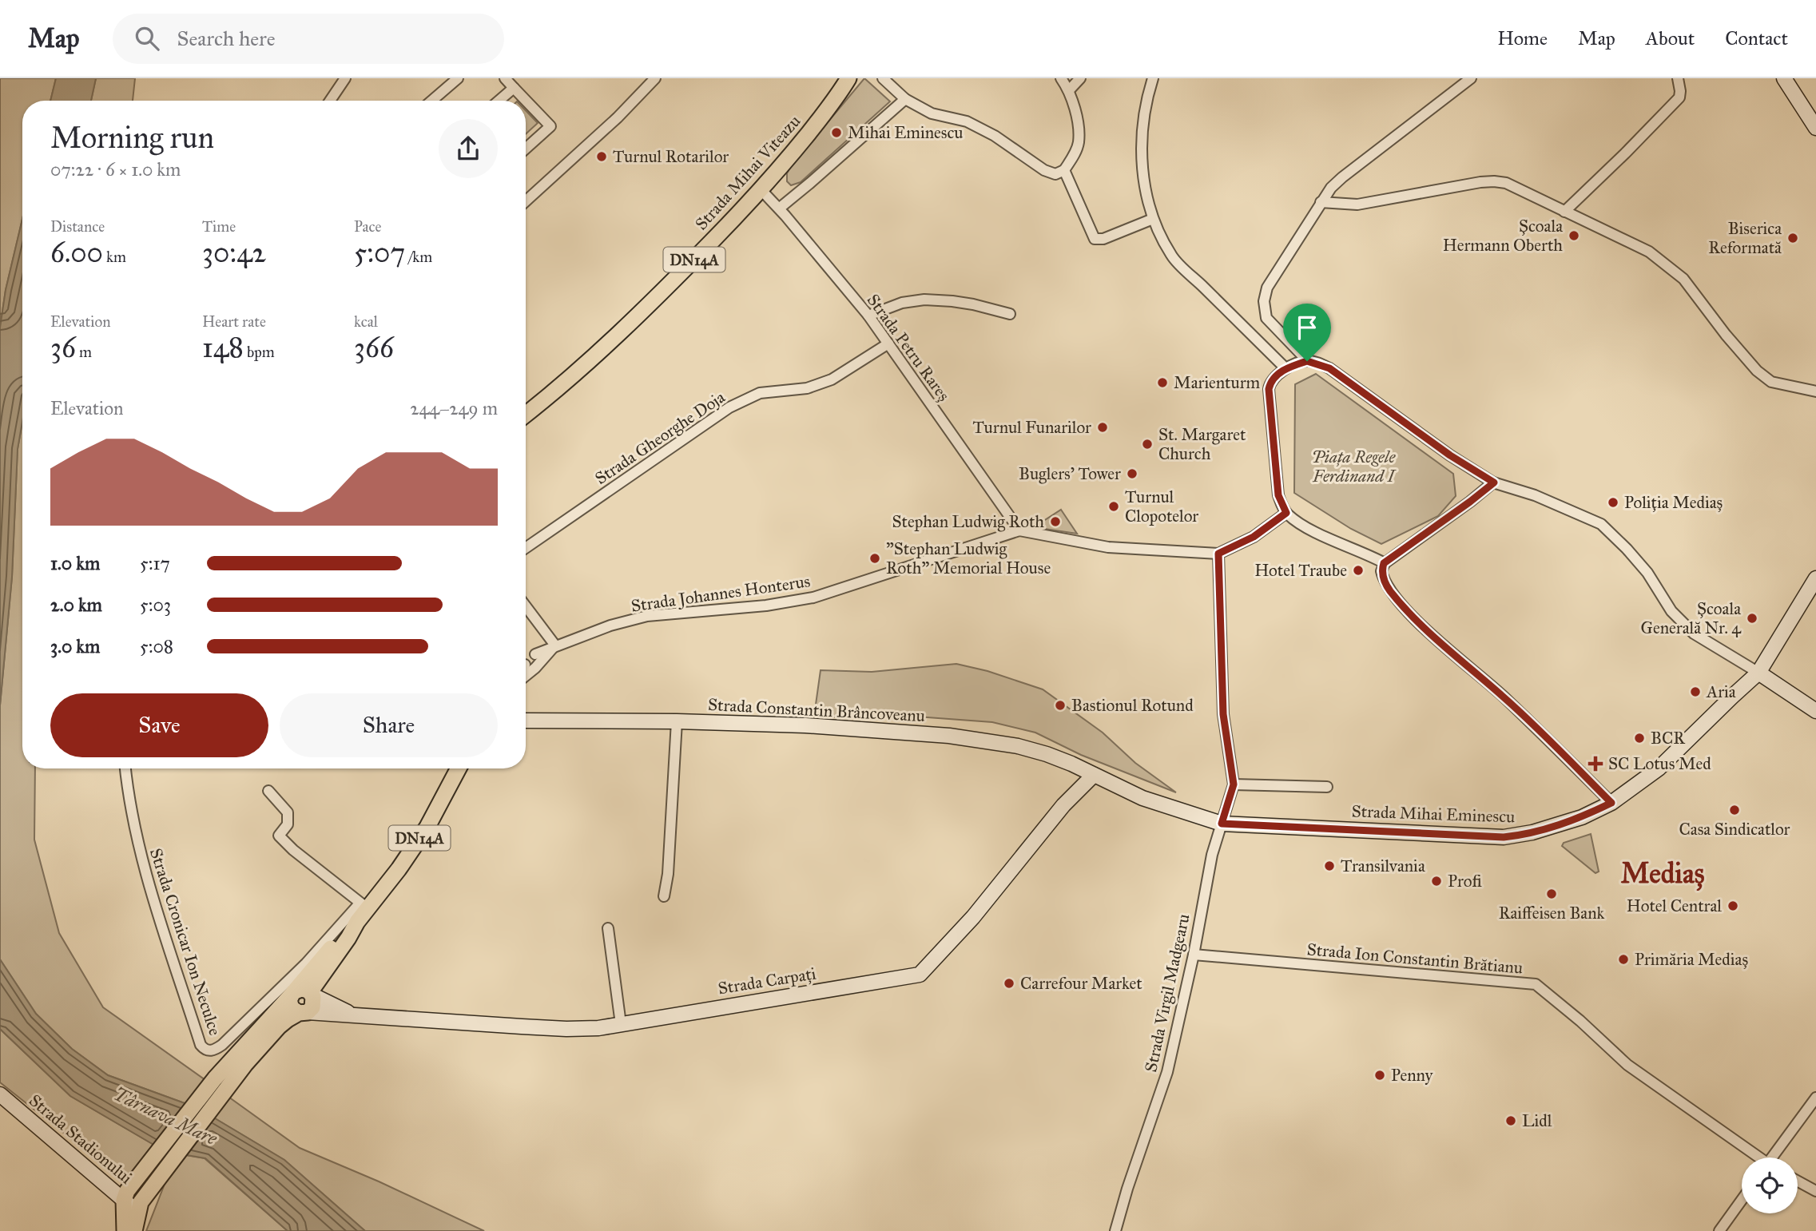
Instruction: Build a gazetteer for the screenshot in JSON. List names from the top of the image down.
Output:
{
  "streets": {
    "main road": [
      "Strada Mihai Viteazu",
      "DN14A",
      "Strada Constantin Brâncoveanu",
      "Strada Mihai Eminescu",
      "Strada Carpați",
      "Strada Stadionului"
    ],
    "street": [
      "Strada Petru Rareș",
      "Strada Gheorghe Doja",
      "Strada Johannes Honterus",
      "Strada Cronicar Ion Neculce",
      "Strada Ion Constantin Brătianu",
      "Strada Virgil Madgearu"
    ]
  },
  "crossings": [
    ["Strada Mihai Viteazu", "Strada Petru Rareș"],
    ["DN14A", "Strada Cronicar Ion Neculce"],
    ["DN14A", "Strada Carpați"],
    ["DN14A", "Strada Stadionului"],
    ["Strada Petru Rareș", "Strada Gheorghe Doja"],
    ["Strada Petru Rareș", "Strada Johannes Honterus"],
    ["Strada Constantin Brâncoveanu", "Strada Mihai Eminescu"],
    ["Strada Constantin Brâncoveanu", "Strada Carpați"],
    ["Strada Mihai Eminescu", "Strada Carpați"],
    ["Strada Mihai Eminescu", "Strada Virgil Madgearu"],
    ["Strada Ion Constantin Brătianu", "Strada Virgil Madgearu"]
  ],
  "districts": ["Mediaș"],
  "water": ["Târnava Mare"],
  "parks": ["Piața Regele Ferdinand I"],
  "places": {
    "other": [
      "Mihai Eminescu",
      "Turnul Rotarilor",
      "Școala Hermann Oberth",
      "Biserica Reformată",
      "Marienturm",
      "Turnul Funarilor",
      "St. Margaret Church",
      "Buglers' Tower",
      "Poliția Mediaș",
      "Turnul Clopotelor",
      "Stephan Ludwig Roth",
      "\"Stephan Ludwig Roth\" Memorial House",
      "Hotel Traube",
      "Școala Generală Nr. 4",
      "Aria",
      "Bastionul Rotund",
      "BCR",
      "Casa Sindicatlor",
      "Transilvania",
      "Profi",
      "Raiffeisen Bank",
      "Hotel Central",
      "Primăria Mediaș",
      "Carrefour Market",
      "Penny",
      "Lidl"
    ],
    "health": ["SC Lotus Med"]
  },
  "page": {
    "header": "Map",
    "search": "Search here",
    "nav": [
      "Home",
      "Map",
      "About",
      "Contact"
    ],
    "heading": ["Morning run", "07:22 · 6 × 1.0 km"],
    "stats": [
      ["Distance", "6.00 km"],
      ["Time", "30:42"],
      ["Pace", "5:07 /km"],
      ["Elevation", "36 m"],
      ["Heart rate", "148 bpm"],
      ["kcal", "366"]
    ],
    "chart": ["Elevation", "244–249 m"],
    "list": [
      {
        "name": "1.0 km",
        "note": "5:17"
      },
      {
        "name": "2.0 km",
        "note": "5:03"
      },
      {
        "name": "3.0 km",
        "note": "5:08"
      }
    ],
    "buttons": ["Save", "Share"]
  }
}
